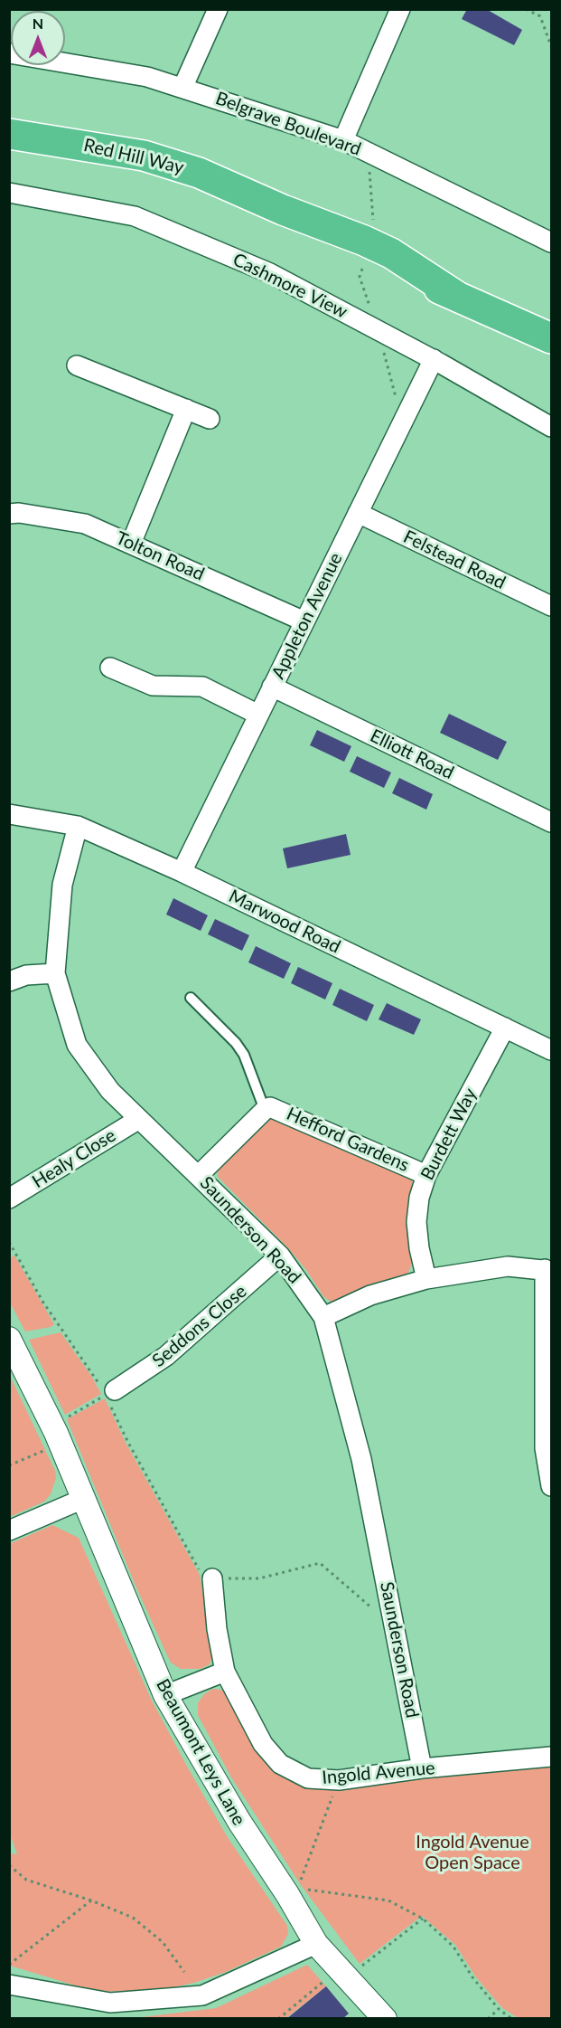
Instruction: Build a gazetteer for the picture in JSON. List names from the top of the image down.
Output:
{
  "streets": {
    "highway": ["Red Hill Way"],
    "street": [
      "Belgrave Boulevard",
      "Cashmore View",
      "Tolton Road",
      "Felstead Road",
      "Appleton Avenue",
      "Elliott Road",
      "Marwood Road",
      "Burdett Way",
      "Hefford Gardens",
      "Healy Close",
      "Saunderson Road",
      "Seddons Close",
      "Beaumont Leys Lane",
      "Ingold Avenue"
    ]
  },
  "crossings": [
    ["Cashmore View", "Appleton Avenue"],
    ["Tolton Road", "Appleton Avenue"],
    ["Felstead Road", "Appleton Avenue"],
    ["Appleton Avenue", "Elliott Road"],
    ["Appleton Avenue", "Marwood Road"],
    ["Marwood Road", "Burdett Way"],
    ["Marwood Road", "Saunderson Road"],
    ["Burdett Way", "Hefford Gardens"],
    ["Hefford Gardens", "Saunderson Road"],
    ["Healy Close", "Saunderson Road"],
    ["Saunderson Road", "Seddons Close"],
    ["Saunderson Road", "Ingold Avenue"]
  ],
  "parks": ["Ingold Avenue Open Space"],
  "north": "top"
}
